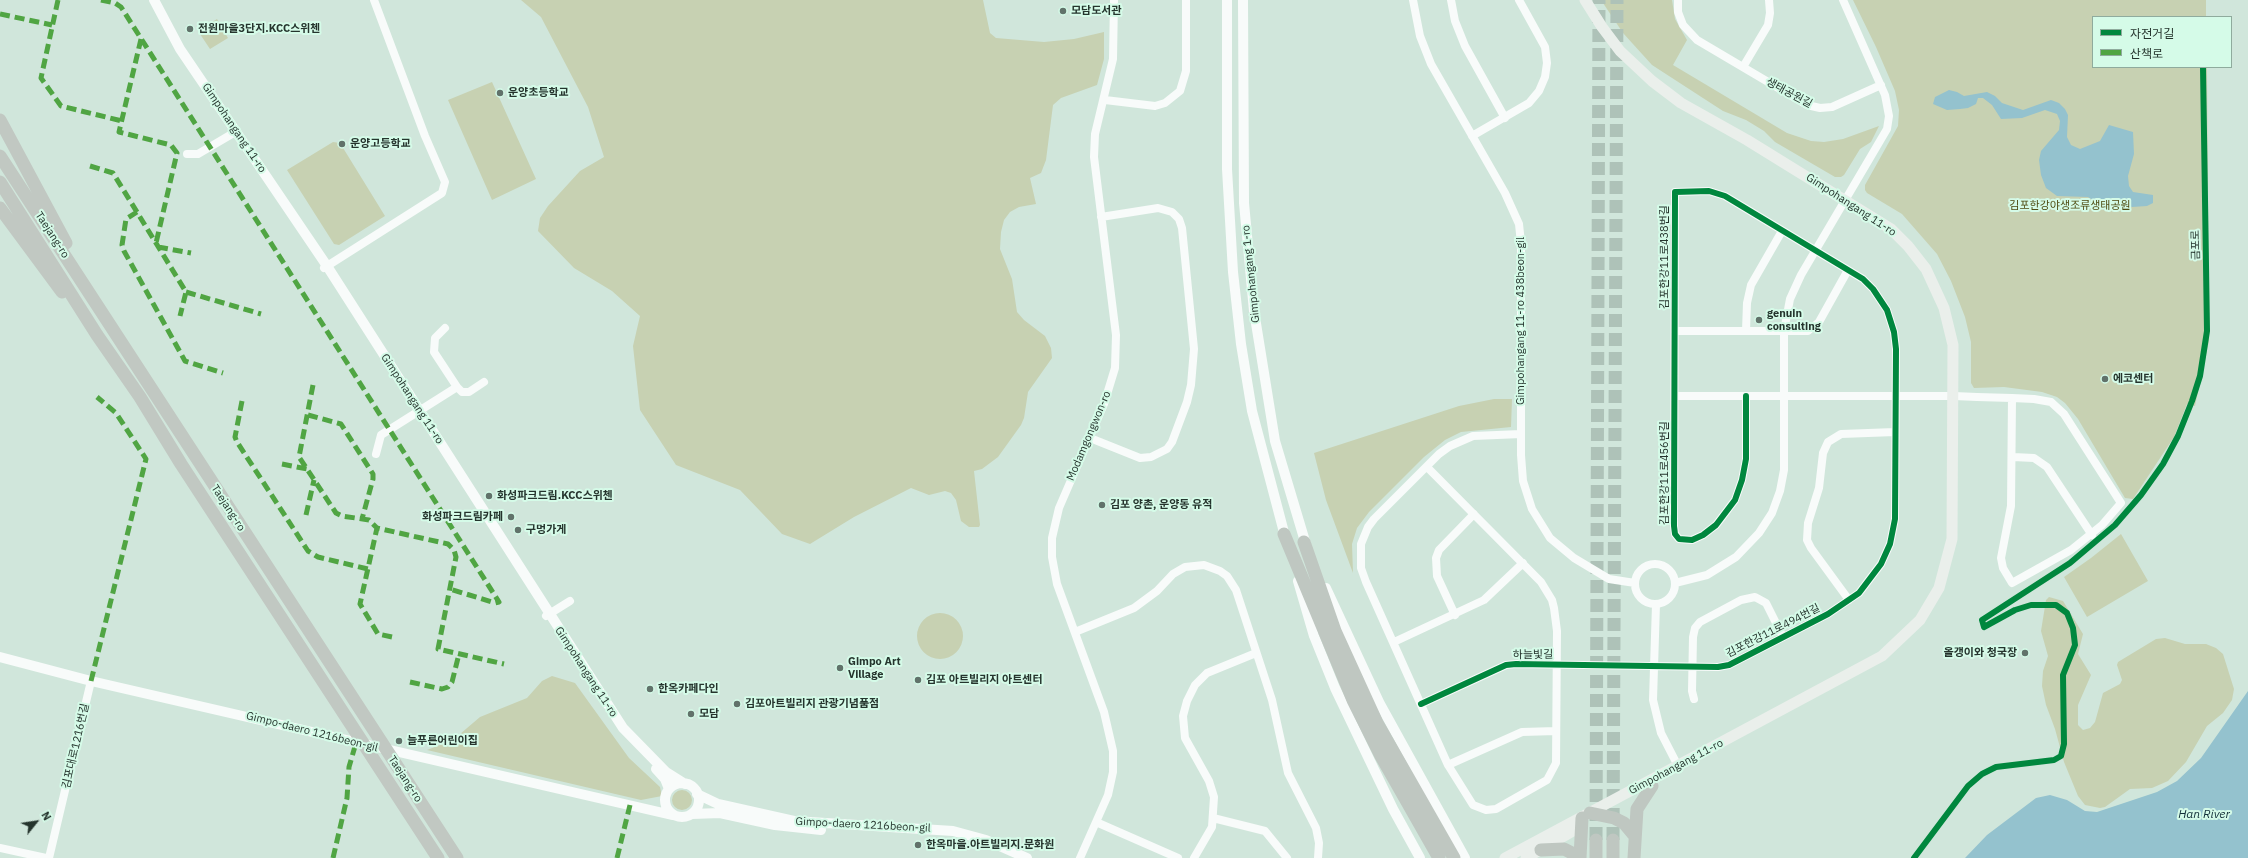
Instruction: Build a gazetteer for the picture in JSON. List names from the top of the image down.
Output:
{
  "streets": {
    "main road": ["Gimpohangang 11-ro", "Taejang-ro"],
    "street": [
      "생태공원길",
      "김포한강11로438번길",
      "Gimpohangang 1-ro",
      "Gimpohangang 11-ro 438beon-gil",
      "Modamgongwon-ro",
      "김포한강11로456번길",
      "김포한강11로494번길",
      "하늘빛길",
      "Gimpo-daero 1216beon-gil",
      "김포대로1216번길"
    ],
    "cycle path": ["금포로"]
  },
  "crossings": [
    ["Gimpohangang 11-ro", "Gimpo-daero 1216beon-gil"],
    ["김포한강11로438번길", "김포한강11로456번길"],
    ["Gimpohangang 11-ro 438beon-gil", "하늘빛길"],
    ["김포한강11로494번길", "하늘빛길"],
    ["Gimpo-daero 1216beon-gil", "김포대로1216번길"]
  ],
  "water": ["Han River"],
  "parks": ["김포한강야생조류생태공원"],
  "places": [
    "모담도서관",
    "전원마을3단지.KCC스위첸",
    "운양초등학교",
    "운양고등학교",
    "genuin consulting",
    "에코센터",
    "화성파크드림.KCC스위첸",
    "김포 양촌, 운양동 유적",
    "화성파크드림카페",
    "구멍가게",
    "올갱이와 청국장",
    "Gimpo Art Village",
    "김포 아트빌리지 아트센터",
    "한옥카페다인",
    "김포아트빌리지 관광기념품점",
    "모담",
    "늘푸른어린이집",
    "한옥마을.아트빌리지.문화원"
  ],
  "legend": ["자전거길", "산책로"],
  "north": "top right"
}
